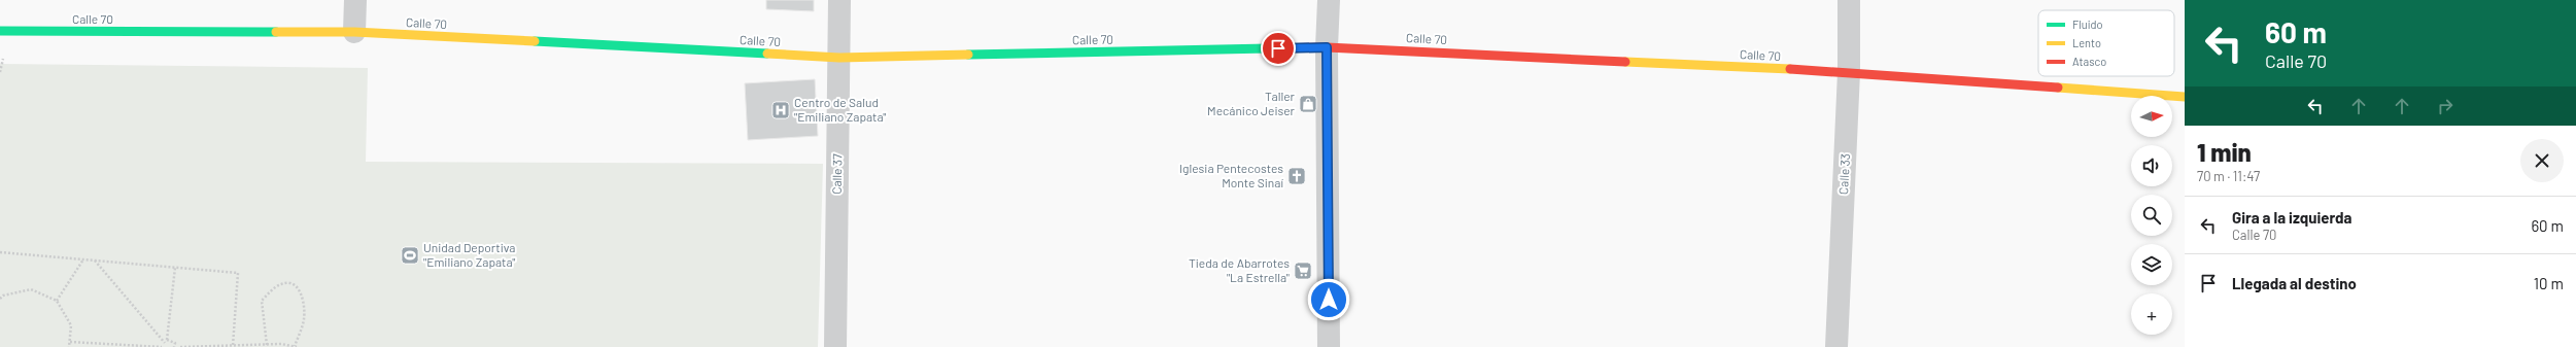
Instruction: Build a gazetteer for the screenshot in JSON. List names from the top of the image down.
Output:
{
  "streets": {
    "street": ["Calle 70", "Calle 37", "Calle 33"]
  },
  "crossings": [
    ["Calle 70", "Calle 37"],
    ["Calle 70", "Calle 33"]
  ],
  "places": {
    "shop": ["Taller Mecánico Jeiser"],
    "hospital": ["Centro de Salud \"Emiliano Zapata\""],
    "church": ["Iglesia Pentecostes Monte Sinaí"],
    "sports": ["Unidad Deportiva \"Emiliano Zapata\""],
    "supermarket": ["Tieda de Abarrotes \"La Estrella\""]
  },
  "legend": ["Fluido", "Lento", "Atasco"],
  "north": "right",
  "page": {
    "turn": ["60 m", "Calle 70"],
    "map_buttons": "+",
    "heading": ["1 min", "70 m · 11:47"],
    "list": [
      {
        "name": "Gira a la izquierda",
        "note": "Calle 70",
        "value": "60 m"
      },
      {
        "name": "Llegada al destino",
        "value": "10 m"
      }
    ]
  }
}
